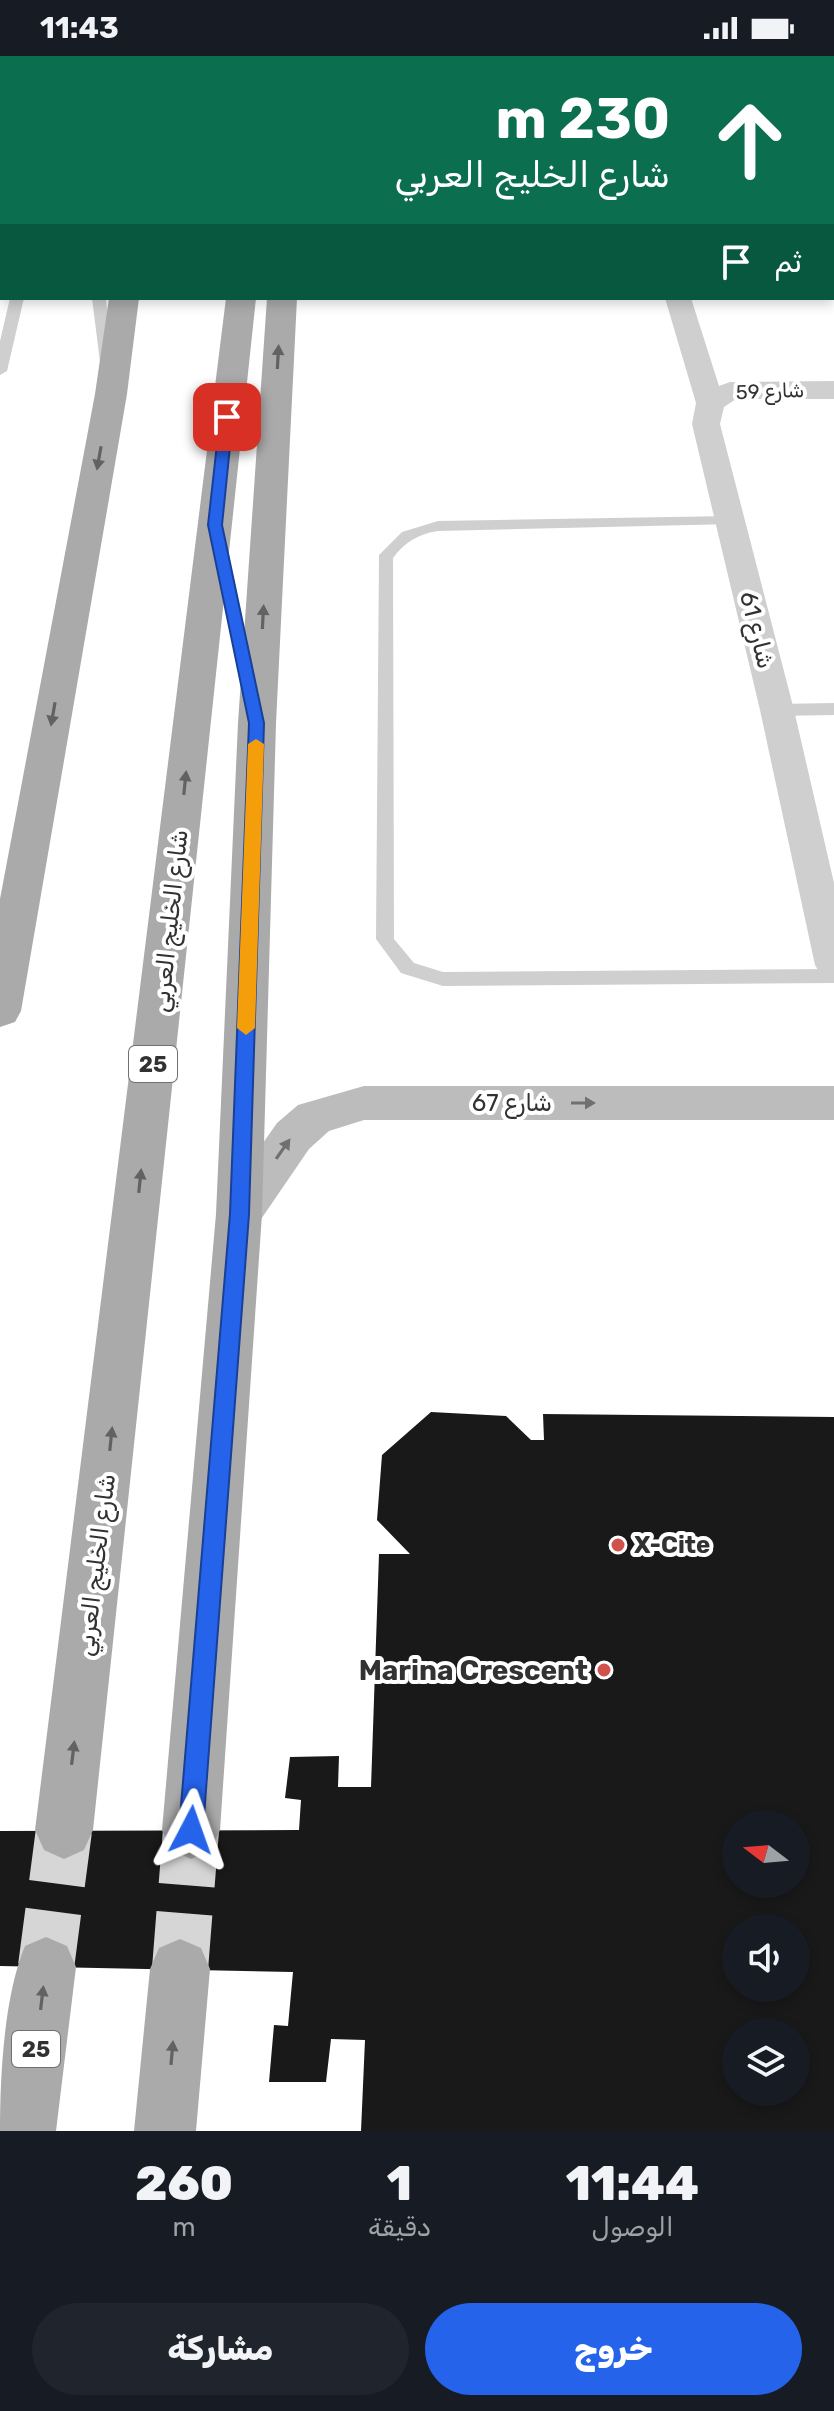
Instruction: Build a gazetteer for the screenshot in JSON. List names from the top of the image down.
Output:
{
  "streets": {
    "main road": ["شارع الخليج العربي", "25"],
    "street": ["شارع 59", "شارع 61", "شارع 67"]
  },
  "crossings": [
    ["شارع 59", "شارع 61"]
  ],
  "one_way": ["شارع 67"],
  "places": ["X-Cite", "Marina Crescent"],
  "north": "left",
  "page": {
    "status": "11:43",
    "turn": ["230 m", "شارع الخليج العربي"],
    "then": "ثم",
    "eta": [
      "11:44",
      "الوصول",
      "1",
      "دقيقة",
      "260",
      "m"
    ],
    "buttons": ["خروج", "مشاركة"]
  }
}
